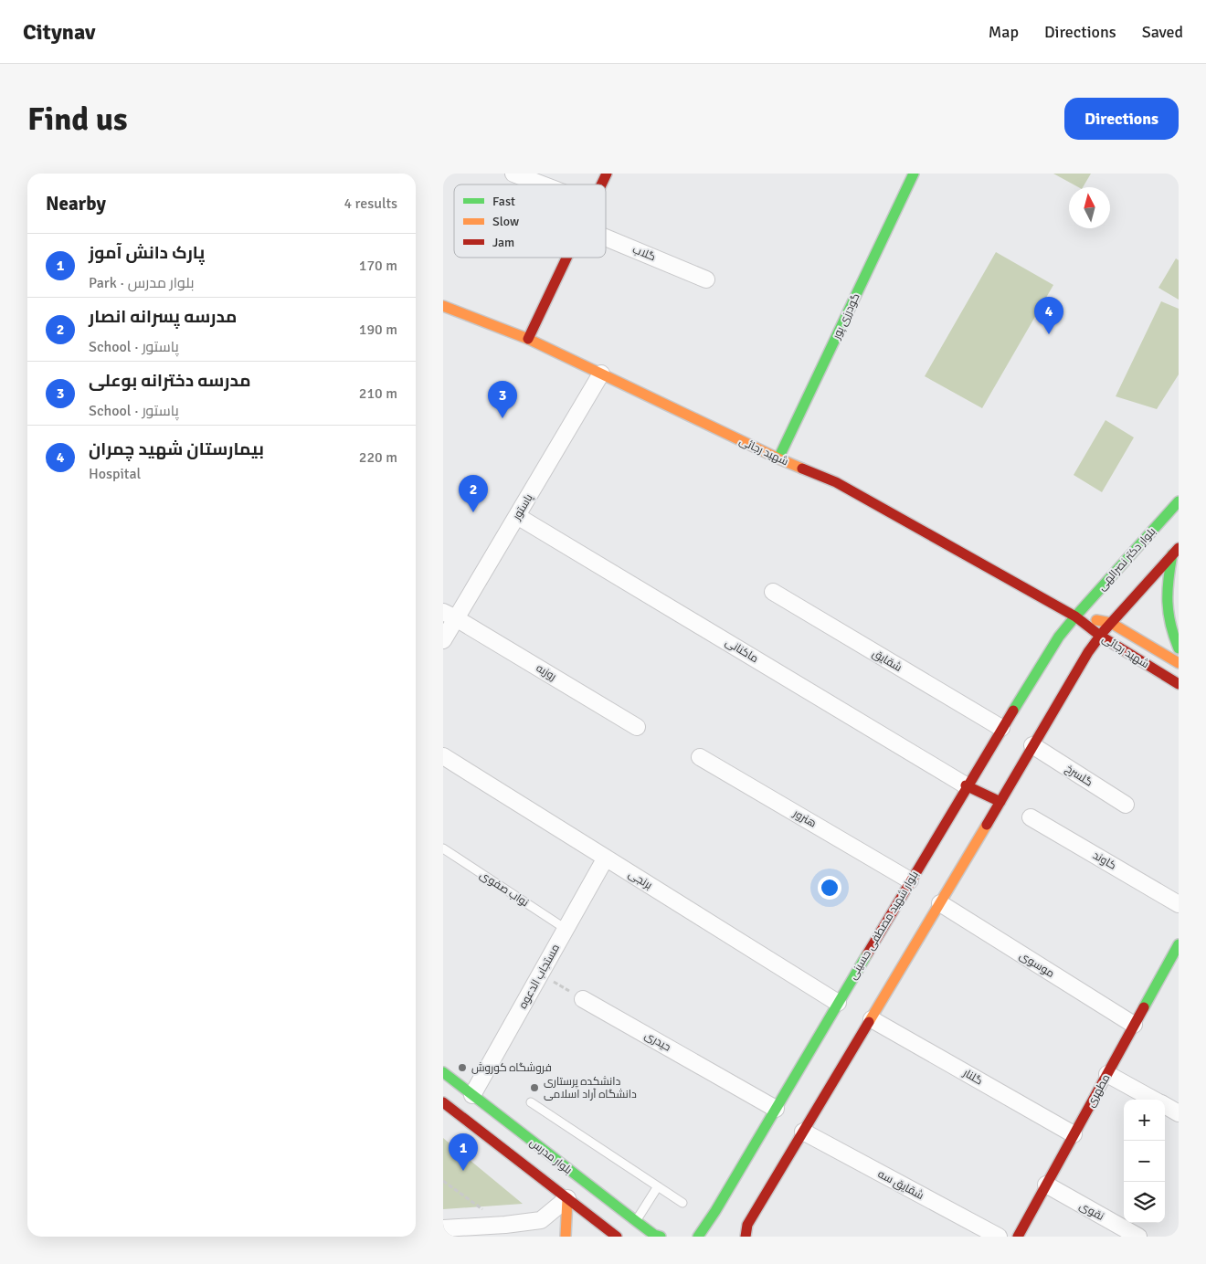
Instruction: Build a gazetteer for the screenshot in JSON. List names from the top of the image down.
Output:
{
  "streets": {
    "main road": [
      "گودرزی پور",
      "شهید رجائی",
      "بلوار دکتر نصرالهی",
      "بلوار شهید مصطفی حسینی",
      "مطهری",
      "بلوار مدرس"
    ],
    "street": [
      "گلاب",
      "پاستور",
      "ماکنانی",
      "شقایق",
      "روزبه",
      "گلسرخ",
      "هنرور",
      "کاوند",
      "برنجی",
      "موسوی",
      "مستجاب الدعوه",
      "حیدری",
      "گلنار",
      "شقایق سه",
      "نقوی"
    ],
    "lane": ["نواب صفوی"]
  },
  "crossings": [
    ["گودرزی پور", "شهید رجائی"],
    ["شهید رجائی", "پاستور"],
    ["شهید رجائی", "بلوار دکتر نصرالهی"],
    ["شهید رجائی", "بلوار شهید مصطفی حسینی"],
    ["پاستور", "ماکنانی"],
    ["پاستور", "روزبه"],
    ["بلوار دکتر نصرالهی", "بلوار شهید مصطفی حسینی"],
    ["ماکنانی", "بلوار شهید مصطفی حسینی"],
    ["شقایق", "بلوار شهید مصطفی حسینی"],
    ["هنرور", "بلوار شهید مصطفی حسینی"],
    ["برنجی", "بلوار شهید مصطفی حسینی"],
    ["برنجی", "مستجاب الدعوه"],
    ["نواب صفوی", "مستجاب الدعوه"],
    ["بلوار شهید مصطفی حسینی", "حیدری"],
    ["موسوی", "مطهری"],
    ["مستجاب الدعوه", "بلوار مدرس"],
    ["گلنار", "مطهری"],
    ["مطهری", "نقوی"]
  ],
  "places": ["فروشگاه کوروش", "دانشکده پرستاری دانشگاه آراد اسلامی"],
  "legend": ["Fast", "Slow", "Jam"],
  "north": "top",
  "page": {
    "header": "Citynav",
    "nav": ["Map", "Directions", "Saved"],
    "buttons": "Directions",
    "title": "Find us",
    "heading": ["Nearby", "4 results"],
    "list": [
      {
        "mark": "1",
        "name": "پارک دانش آموز",
        "note": "Park · بلوار مدرس",
        "value": "170 m"
      },
      {
        "mark": "2",
        "name": "مدرسه پسرانه انصار",
        "note": "School · پاستور",
        "value": "190 m"
      },
      {
        "mark": "3",
        "name": "مدرسه دخترانه بوعلی",
        "note": "School · پاستور",
        "value": "210 m"
      },
      {
        "mark": "4",
        "name": "بیمارستان شهید چمران",
        "note": "Hospital",
        "value": "220 m"
      }
    ],
    "pins": [
      "4",
      "3",
      "2",
      "1"
    ],
    "map_buttons": ["+", "−"]
  }
}
